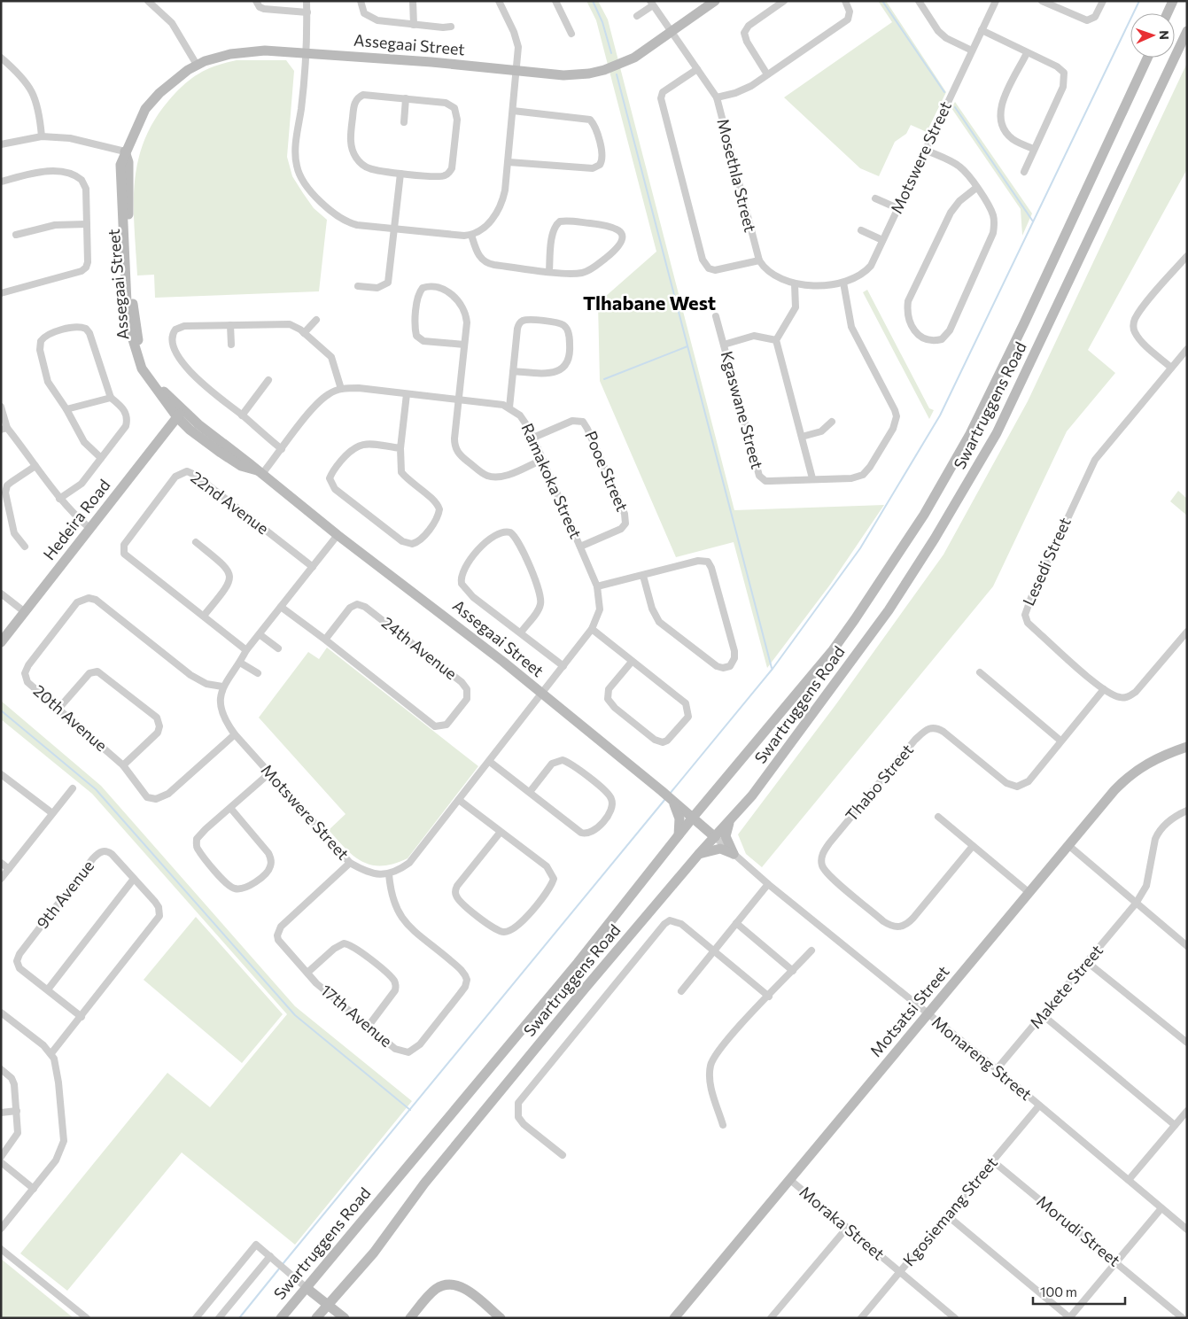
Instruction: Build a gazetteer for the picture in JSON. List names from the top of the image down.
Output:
{
  "streets": {
    "main road": [
      "Assegaai Street",
      "Swartruggens Road",
      "Hedeira Road",
      "Motsatsi Street"
    ],
    "street": [
      "Motswere Street",
      "Mosethla Street",
      "Kgaswane Street",
      "Pooe Street",
      "Ramakoka Street",
      "22nd Avenue",
      "Lesedi Street",
      "24th Avenue",
      "20th Avenue",
      "Thabo Street",
      "9th Avenue",
      "Makete Street",
      "17th Avenue",
      "Monareng Street",
      "Kgosiemang Street",
      "Moraka Street",
      "Morudi Street"
    ]
  },
  "crossings": [
    ["Assegaai Street", "Motswere Street"],
    ["Assegaai Street", "Mosethla Street"],
    ["Assegaai Street", "Swartruggens Road"],
    ["Assegaai Street", "Ramakoka Street"],
    ["Assegaai Street", "Hedeira Road"],
    ["Assegaai Street", "Monareng Street"],
    ["Motswere Street", "Mosethla Street"],
    ["Motswere Street", "Kgaswane Street"],
    ["Motswere Street", "22nd Avenue"],
    ["Motswere Street", "24th Avenue"],
    ["Motswere Street", "20th Avenue"],
    ["Motswere Street", "17th Avenue"],
    ["Swartruggens Road", "Monareng Street"],
    ["Pooe Street", "Ramakoka Street"],
    ["Lesedi Street", "Thabo Street"],
    ["Makete Street", "Monareng Street"],
    ["Motsatsi Street", "Monareng Street"],
    ["Motsatsi Street", "Moraka Street"],
    ["Monareng Street", "Kgosiemang Street"],
    ["Kgosiemang Street", "Moraka Street"],
    ["Kgosiemang Street", "Morudi Street"]
  ],
  "districts": ["Tlhabane West"],
  "scale_bar": "100 m",
  "north": "right"
}
